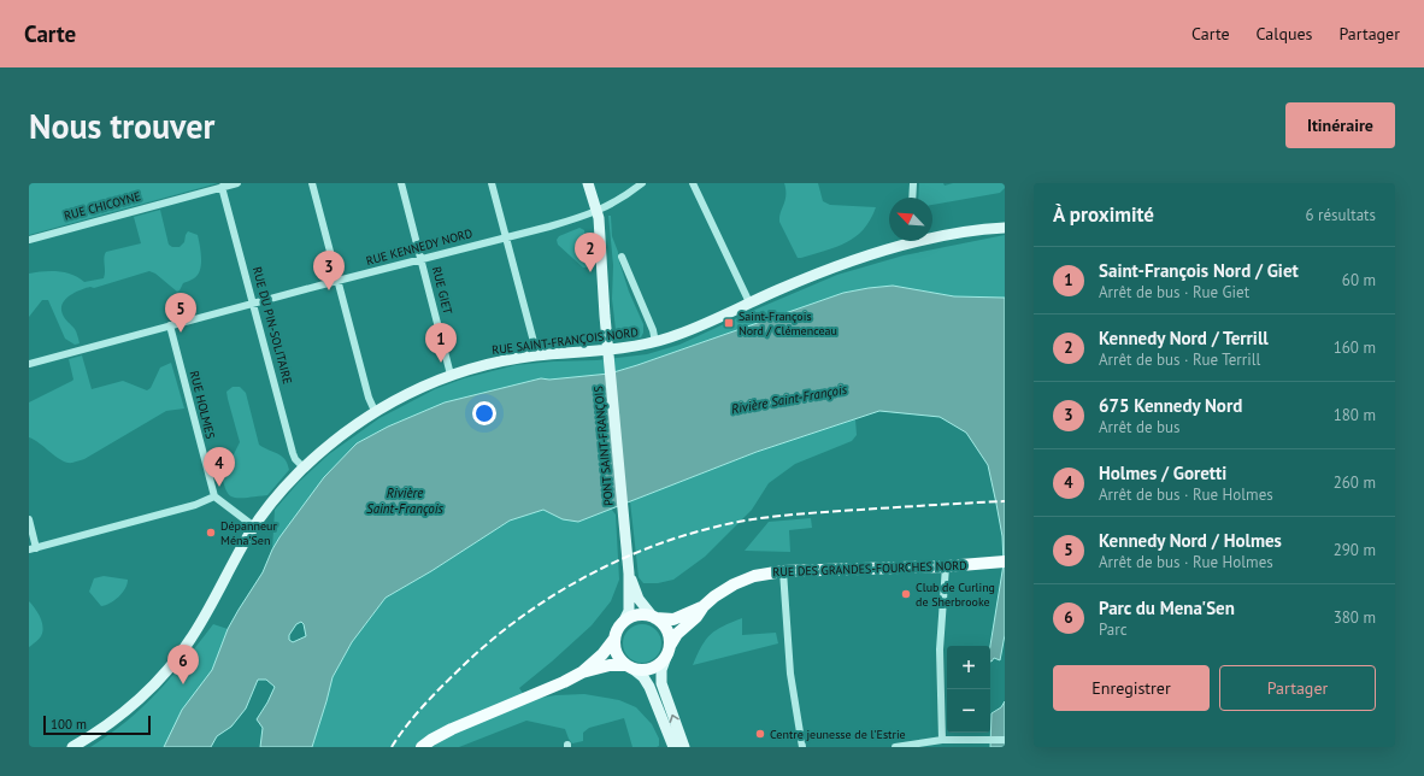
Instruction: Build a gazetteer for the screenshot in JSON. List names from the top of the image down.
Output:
{
  "streets": {
    "main road": ["RUE DES GRANDES-FOURCHES NORD"],
    "street": [
      "RUE CHICOYNE",
      "RUE KENNEDY NORD",
      "RUE GIET",
      "RUE DU PIN-SOLITAIRE",
      "RUE SAINT-FRANÇOIS NORD",
      "RUE HOLMES",
      "PONT SAINT-FRANÇOIS"
    ]
  },
  "crossings": [
    ["RUE CHICOYNE", "RUE DU PIN-SOLITAIRE"],
    ["RUE KENNEDY NORD", "RUE GIET"],
    ["RUE KENNEDY NORD", "RUE DU PIN-SOLITAIRE"],
    ["RUE KENNEDY NORD", "RUE HOLMES"],
    ["RUE KENNEDY NORD", "PONT SAINT-FRANÇOIS"],
    ["RUE GIET", "RUE SAINT-FRANÇOIS NORD"],
    ["RUE DU PIN-SOLITAIRE", "RUE SAINT-FRANÇOIS NORD"]
  ],
  "water": ["Rivière Saint-François"],
  "places": {
    "transit": ["Saint-François Nord / Clémenceau"],
    "other": ["Dépanneur Ména'Sen", "Club de Curling de Sherbrooke", "Centre jeunesse de l'Estrie"]
  },
  "scale_bar": "100 m",
  "north": "top left",
  "page": {
    "header": "Carte",
    "nav": ["Carte", "Calques", "Partager"],
    "buttons": [
      "Itinéraire",
      ["Enregistrer", "Partager"]
    ],
    "title": "Nous trouver",
    "heading": ["À proximité", "6 résultats"],
    "pins": [
      "2",
      "3",
      "5",
      "1",
      "4",
      "6"
    ],
    "list": [
      {
        "mark": "1",
        "name": "Saint-François Nord / Giet",
        "note": "Arrêt de bus · Rue Giet",
        "value": "60 m"
      },
      {
        "mark": "2",
        "name": "Kennedy Nord / Terrill",
        "note": "Arrêt de bus · Rue Terrill",
        "value": "160 m"
      },
      {
        "mark": "3",
        "name": "675 Kennedy Nord",
        "note": "Arrêt de bus",
        "value": "180 m"
      },
      {
        "mark": "4",
        "name": "Holmes / Goretti",
        "note": "Arrêt de bus · Rue Holmes",
        "value": "260 m"
      },
      {
        "mark": "5",
        "name": "Kennedy Nord / Holmes",
        "note": "Arrêt de bus · Rue Holmes",
        "value": "290 m"
      },
      {
        "mark": "6",
        "name": "Parc du Mena'Sen",
        "note": "Parc",
        "value": "380 m"
      }
    ],
    "map_buttons": ["+", "−"],
    "scale": "100 m"
  }
}
